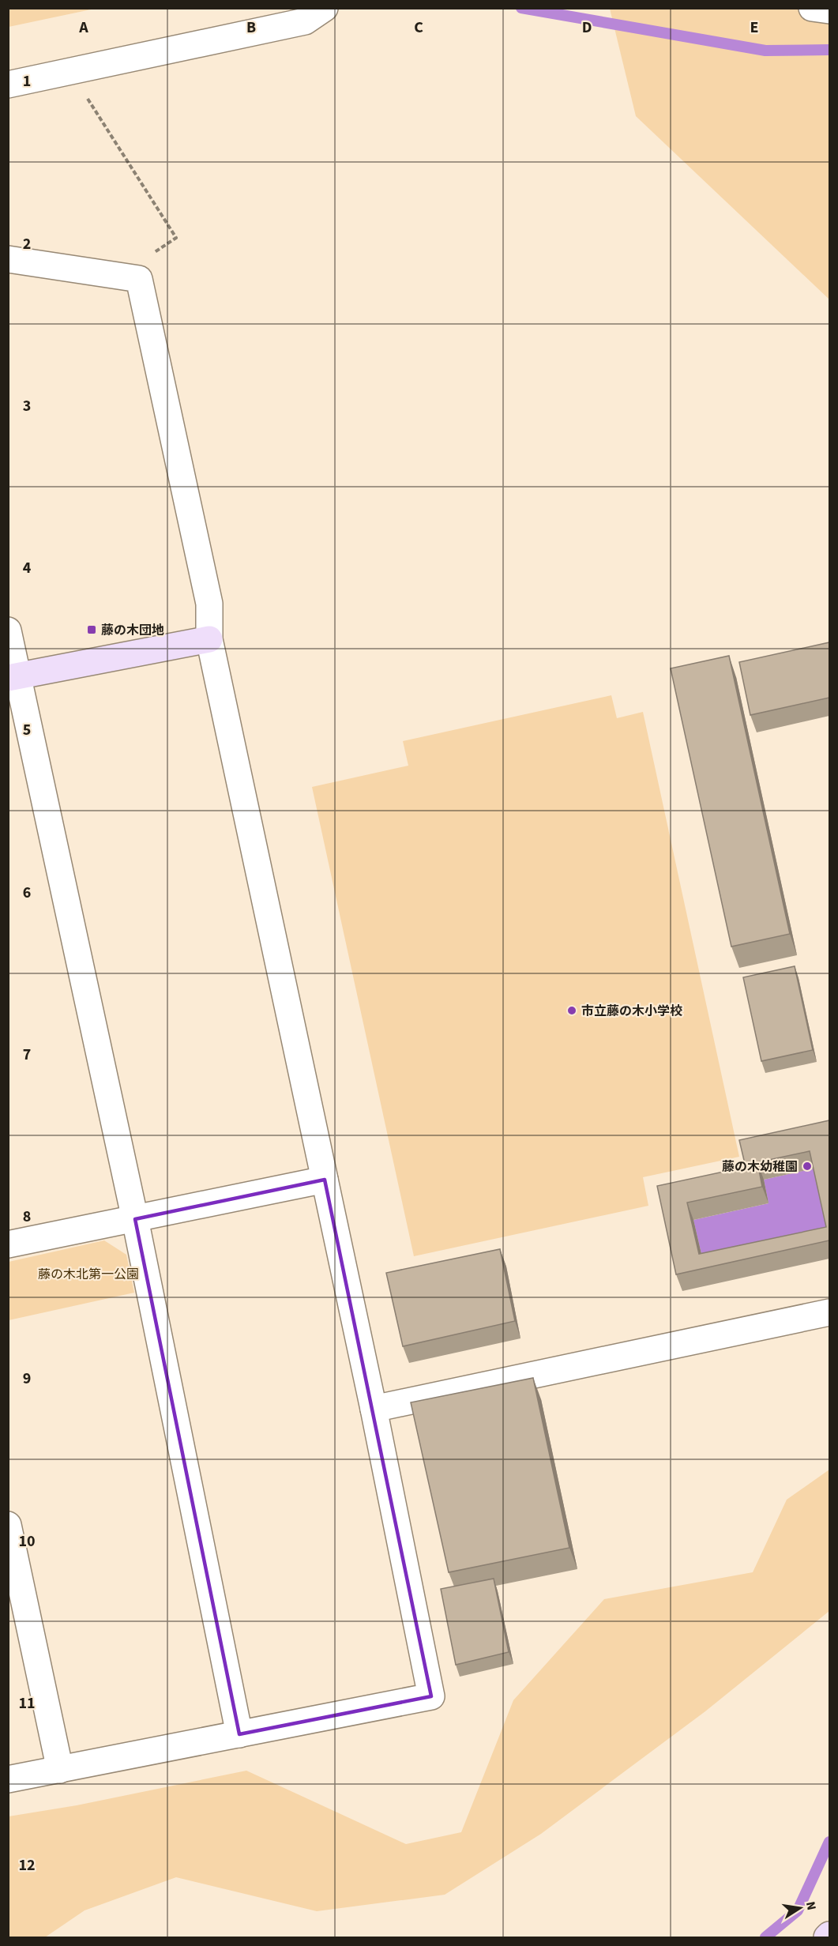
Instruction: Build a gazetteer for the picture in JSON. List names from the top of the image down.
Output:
{
  "parks": ["藤の木北第一公園"],
  "places": {
    "transit": ["藤の木団地"],
    "other": ["市立藤の木小学校", "藤の木幼稚園"]
  },
  "north": "right",
  "grid": {
    "columns": [
      "A",
      "B",
      "C",
      "D",
      "E"
    ],
    "rows": [
      "1",
      "2",
      "3",
      "4",
      "5",
      "6",
      "7",
      "8",
      "9",
      "10",
      "11",
      "12"
    ]
  }
}
